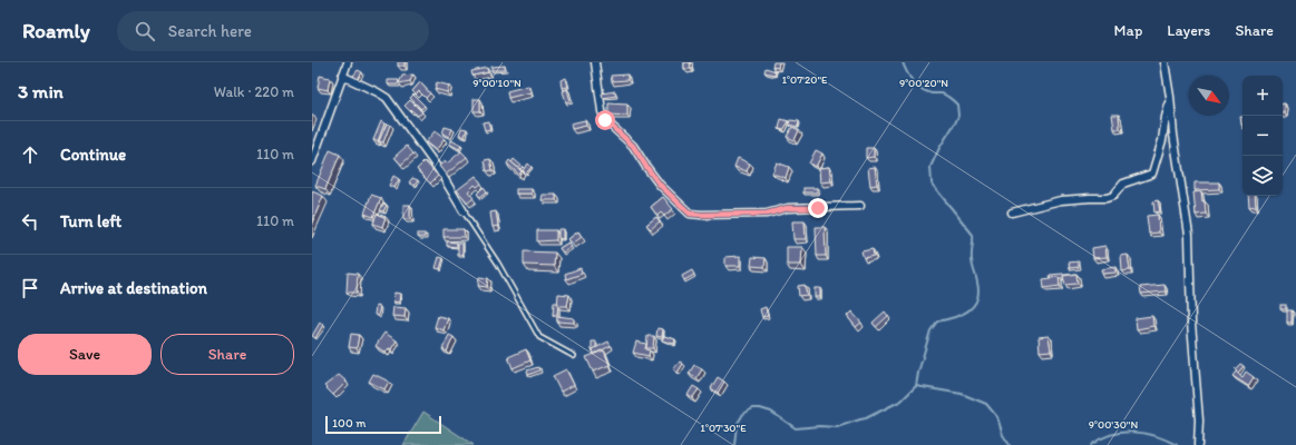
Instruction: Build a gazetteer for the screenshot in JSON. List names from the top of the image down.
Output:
{
  "scale_bar": "100 m",
  "north": "bottom right",
  "page": {
    "header": "Roamly",
    "search": "Search here",
    "nav": ["Map", "Layers", "Share"],
    "heading": ["3 min", "Walk · 220 m"],
    "map_buttons": ["+", "−"],
    "list": [
      ["Continue", "110 m"],
      ["Turn left", "110 m"],
      "Arrive at destination"
    ],
    "buttons": ["Save", "Share"],
    "scale": "100 m"
  },
  "coordinates": [
    "1°07'20\"E",
    "9°00'20\"N",
    "9°00'10\"N",
    "9°00'30\"N",
    "1°07'30\"E"
  ]
}
